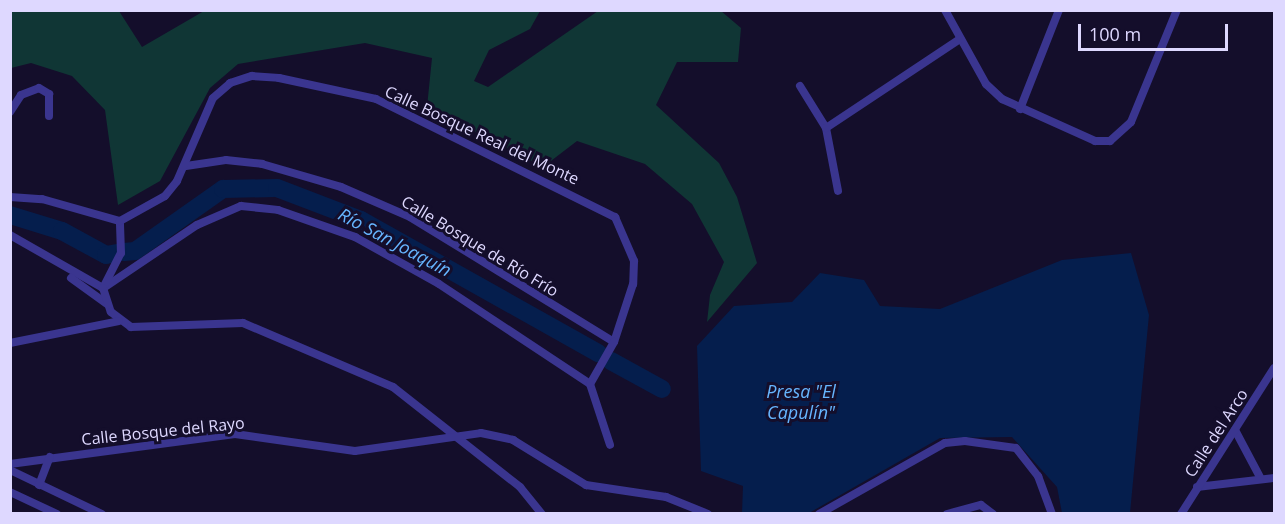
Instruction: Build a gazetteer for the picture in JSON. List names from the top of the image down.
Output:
{
  "streets": {
    "street": [
      "Calle Bosque Real del Monte",
      "Calle Bosque de Río Frío",
      "Calle Bosque del Rayo",
      "Calle del Arco"
    ]
  },
  "crossings": [
    ["Calle Bosque Real del Monte", "Calle Bosque de Río Frío"]
  ],
  "water": ["Río San Joaquín", "Presa \"El Capulín\""],
  "scale_bar": "100 m"
}
